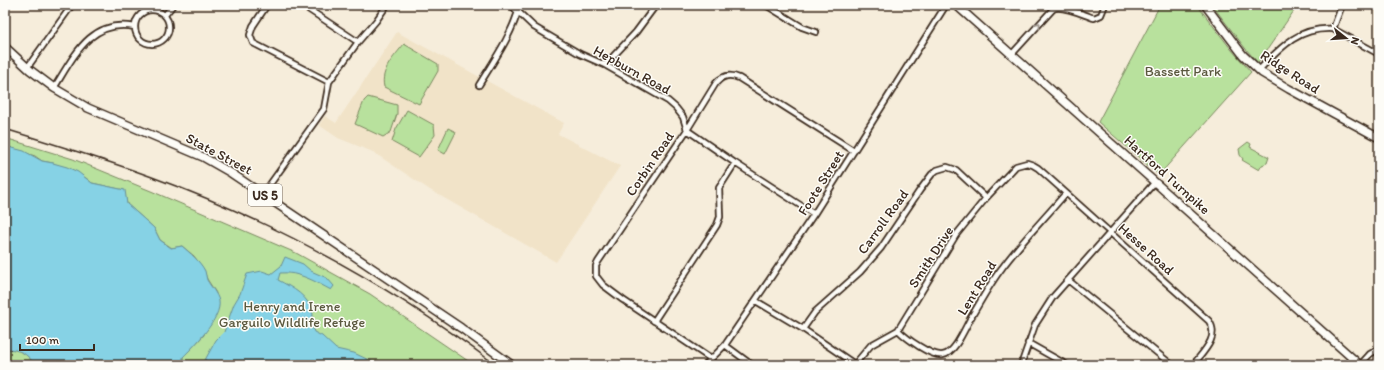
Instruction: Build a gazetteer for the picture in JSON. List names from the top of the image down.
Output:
{
  "streets": {
    "main road": [
      "Ridge Road",
      "State Street",
      "Hartford Turnpike",
      "US 5"
    ],
    "street": [
      "Hepburn Road",
      "Corbin Road",
      "Foote Street",
      "Carroll Road",
      "Hesse Road",
      "Smith Drive",
      "Lent Road"
    ]
  },
  "crossings": [
    ["Hepburn Road", "Corbin Road"],
    ["Corbin Road", "Foote Street"],
    ["Carroll Road", "Smith Drive"],
    ["Hesse Road", "Smith Drive"],
    ["Hesse Road", "Lent Road"],
    ["Smith Drive", "Lent Road"]
  ],
  "parks": ["Bassett Park", "Henry and Irene Garguilo Wildlife Refuge"],
  "scale_bar": "100 m",
  "north": "right"
}
